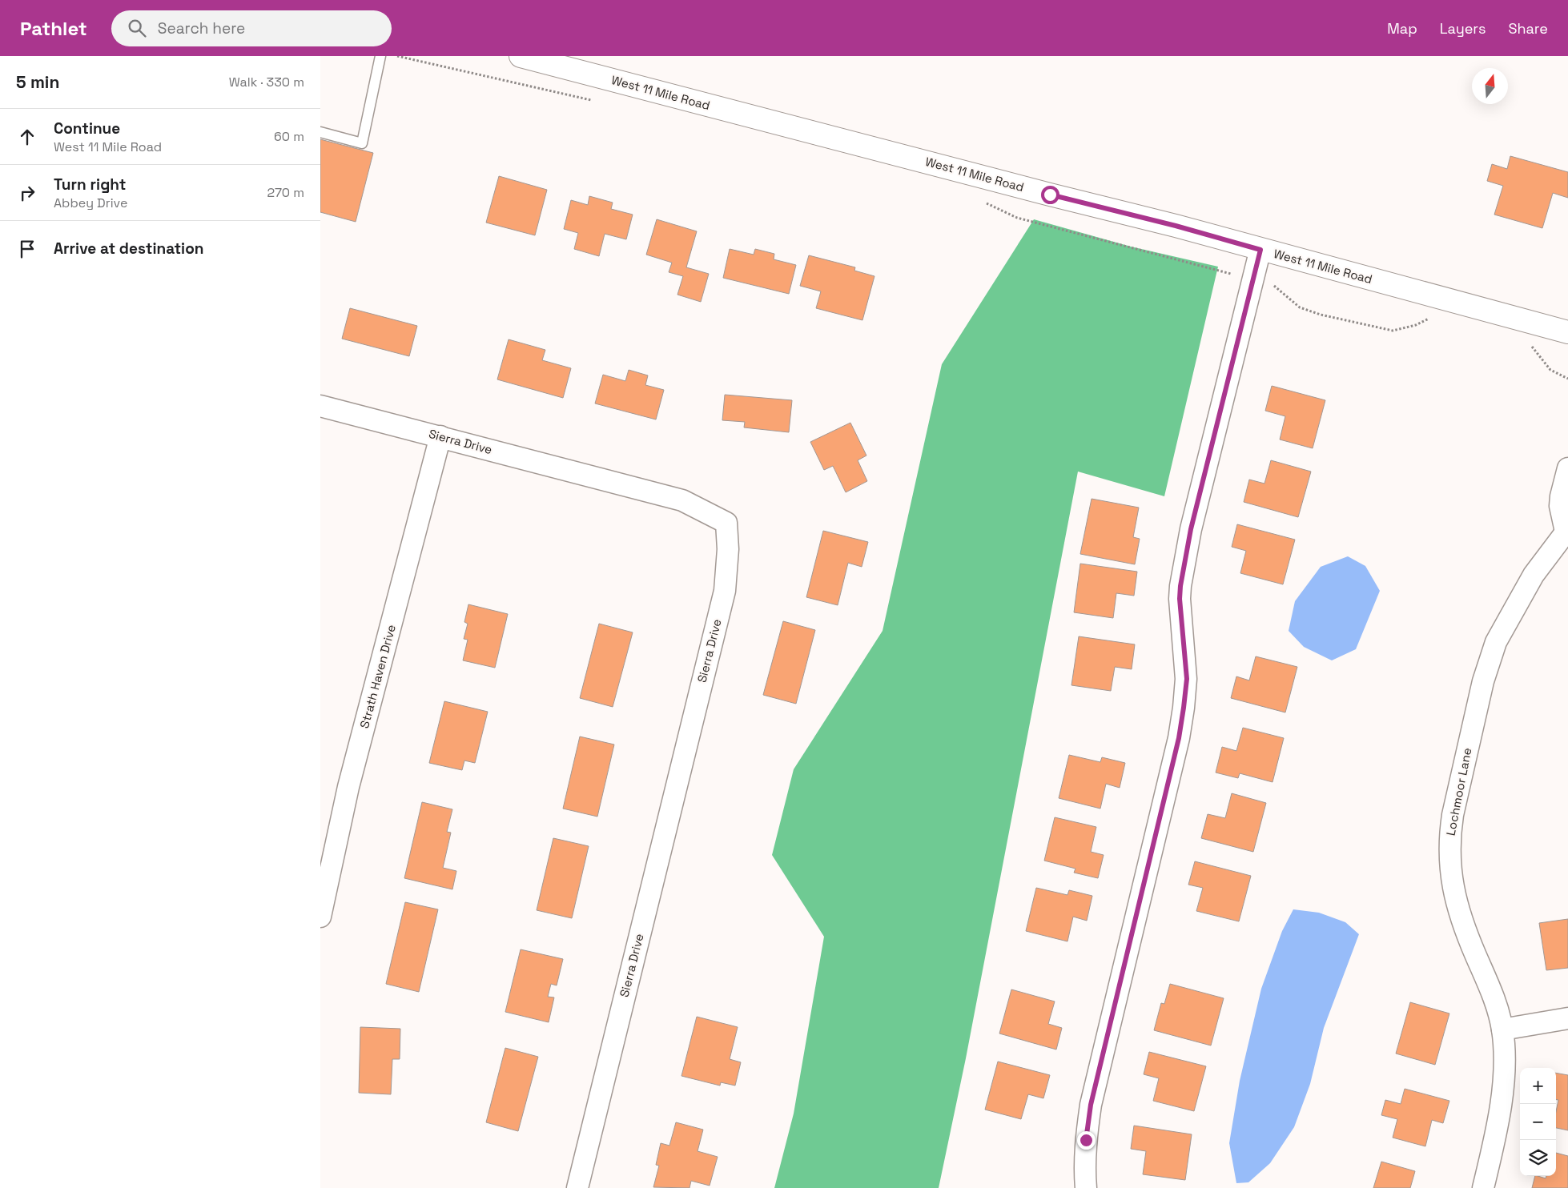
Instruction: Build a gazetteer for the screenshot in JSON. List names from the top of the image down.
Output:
{
  "streets": {
    "street": [
      "West 11 Mile Road",
      "Sierra Drive",
      "Strath Haven Drive",
      "Lochmoor Lane"
    ]
  },
  "crossings": [
    ["Sierra Drive", "Strath Haven Drive"]
  ],
  "north": "top",
  "page": {
    "header": "Pathlet",
    "search": "Search here",
    "nav": ["Map", "Layers", "Share"],
    "heading": ["5 min", "Walk · 330 m"],
    "list": [
      ["Continue", "West 11 Mile Road", "60 m"],
      ["Turn right", "Abbey Drive", "270 m"],
      "Arrive at destination"
    ],
    "map_buttons": ["+", "−"]
  }
}
